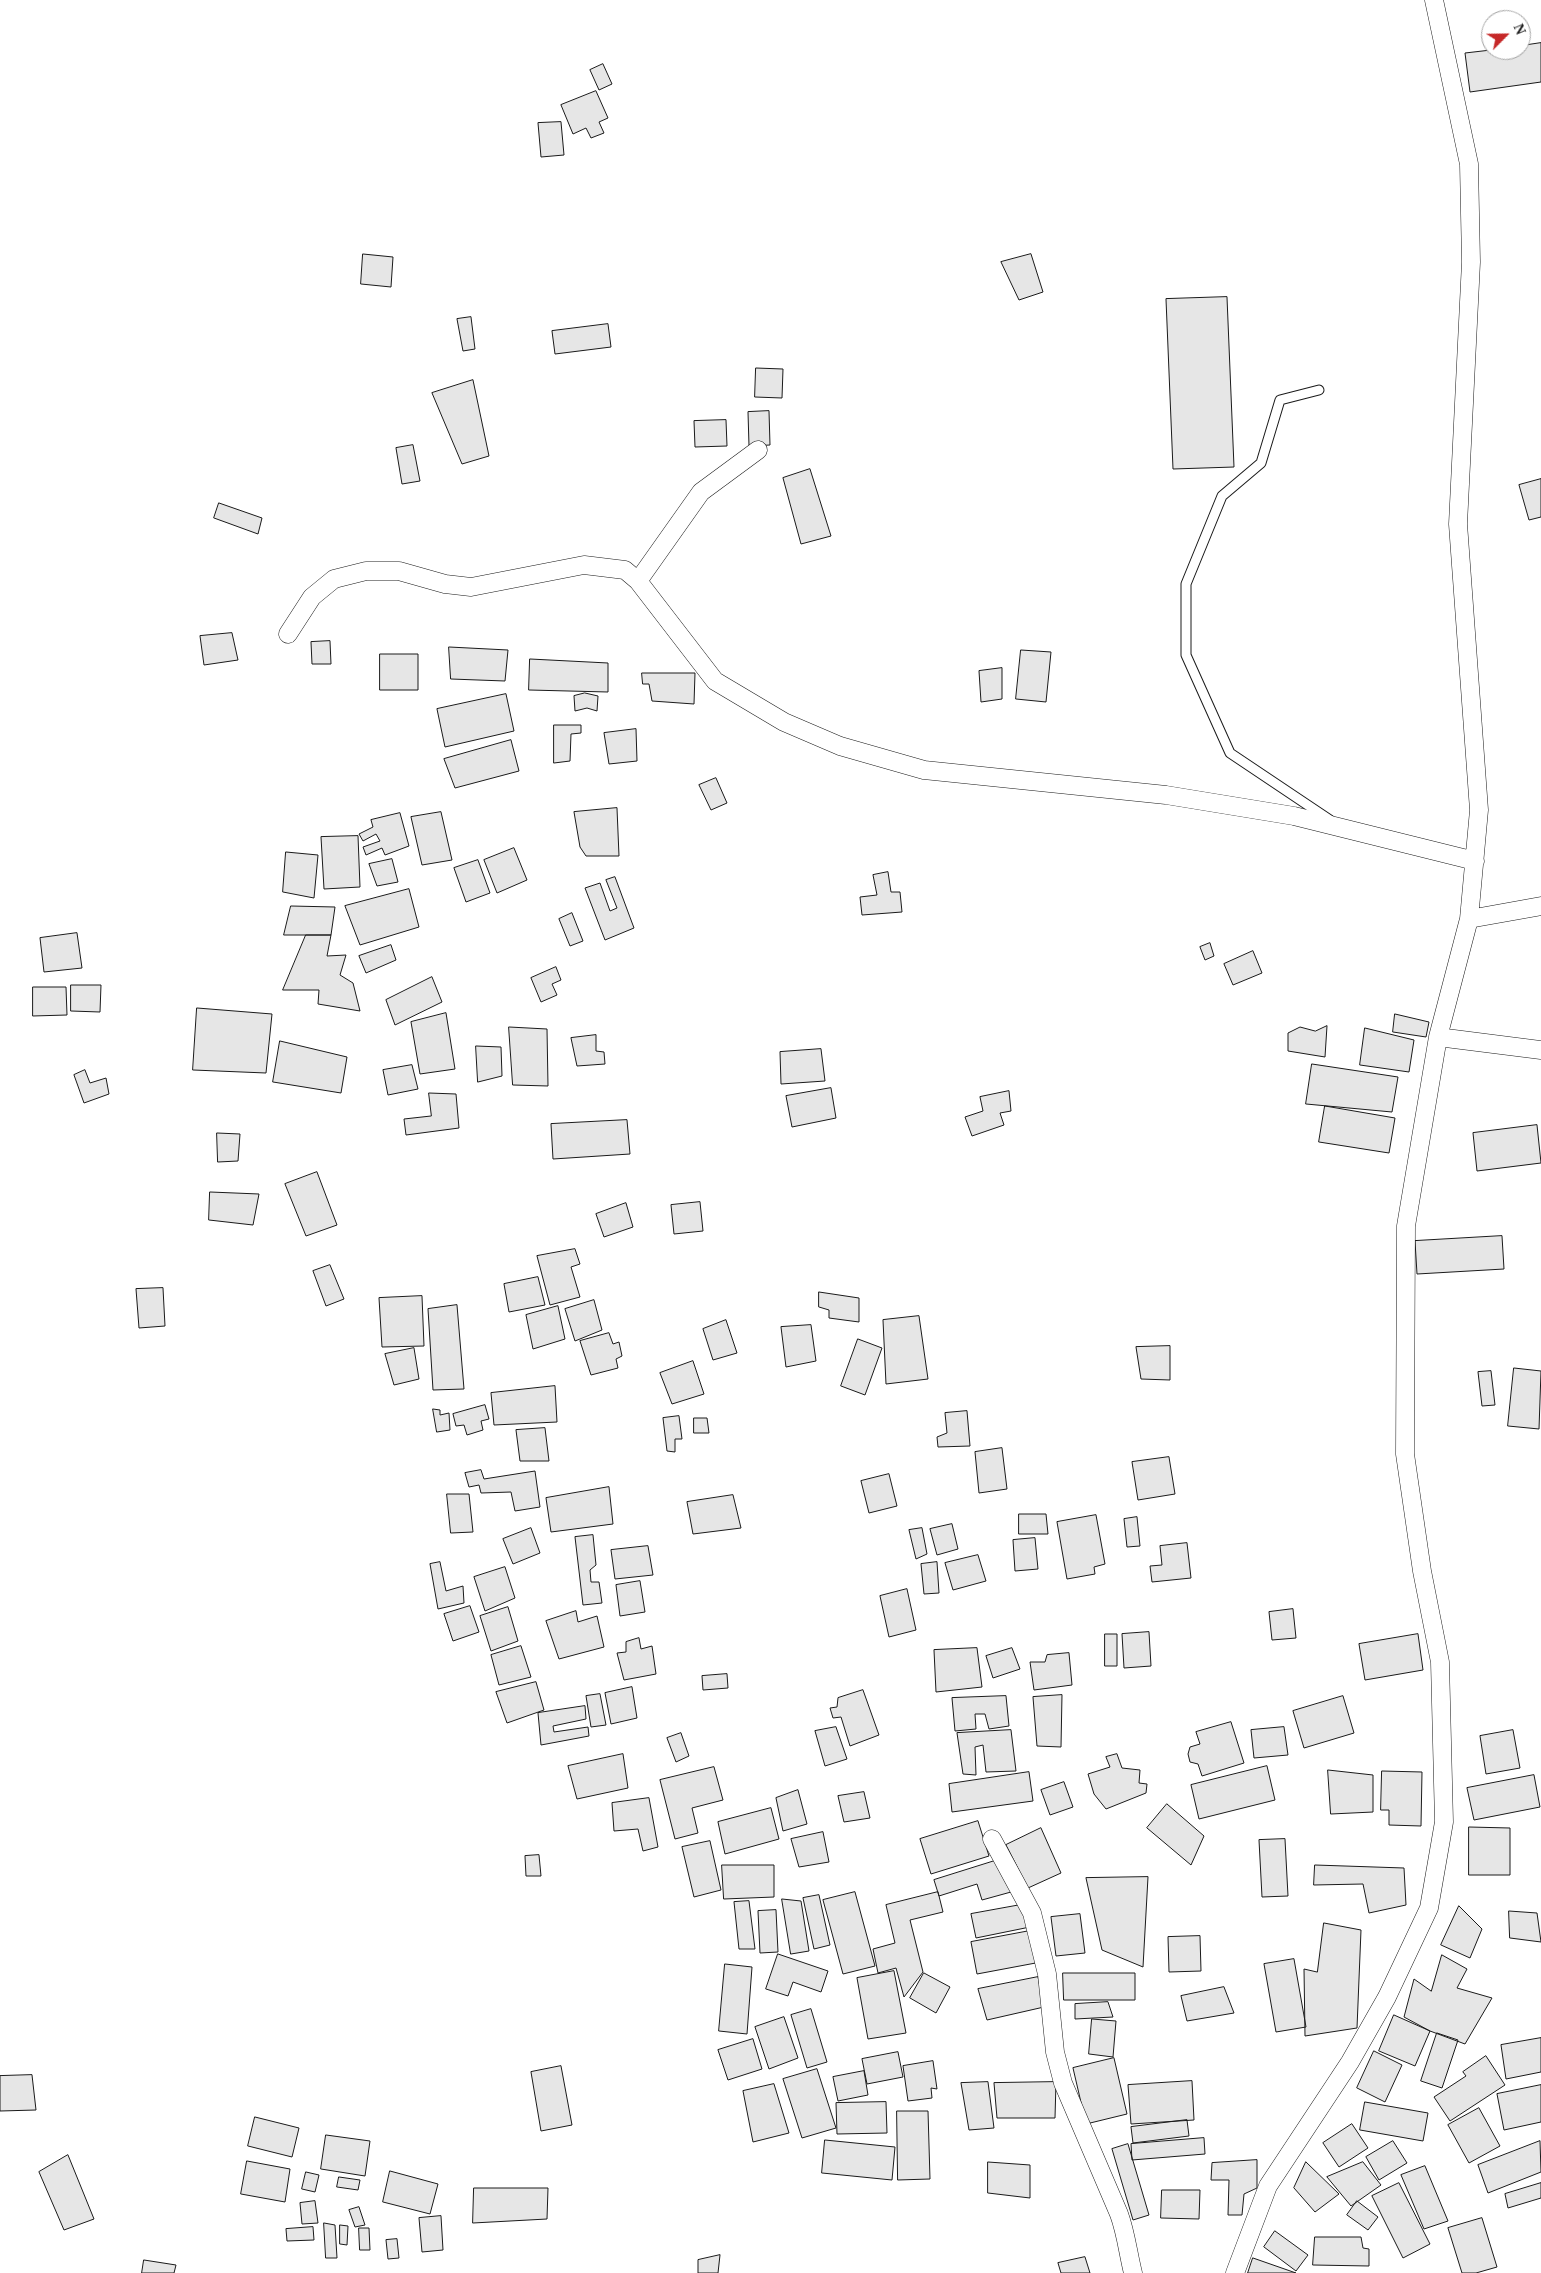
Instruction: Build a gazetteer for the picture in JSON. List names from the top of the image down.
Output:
{
  "north": "top right"
}
